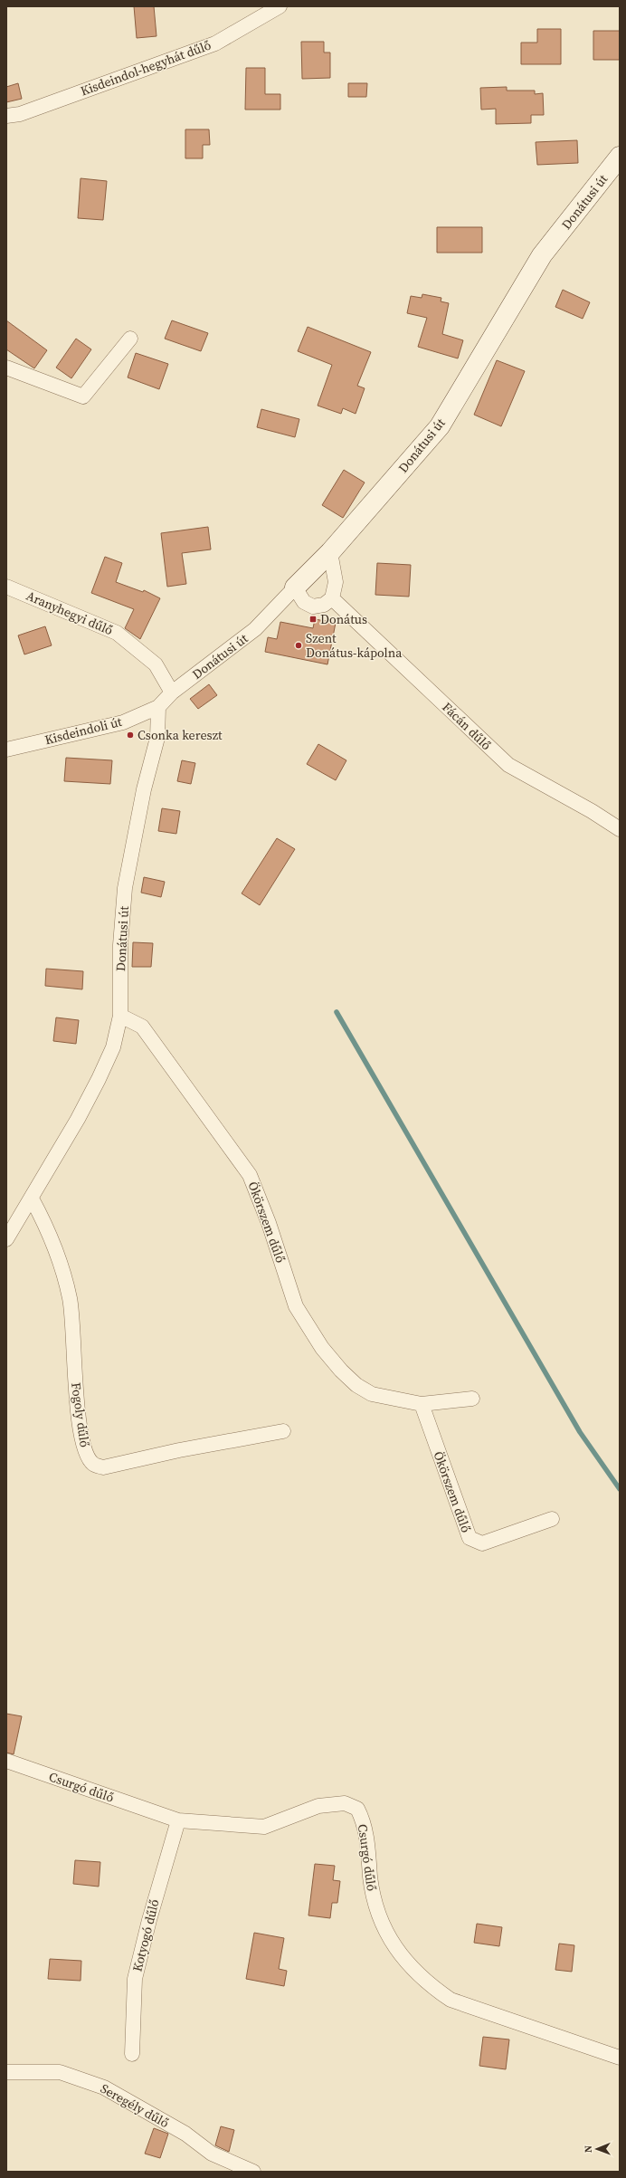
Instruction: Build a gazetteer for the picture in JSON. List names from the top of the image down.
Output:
{
  "streets": {
    "street": [
      "Kisdeindol-hegyhát dűlő",
      "Donátusi út",
      "Aranyhegyi dűlő",
      "Fácán dűlő",
      "Kisdeindoli út",
      "Ökörszem dűlő",
      "Fogoly dűlő",
      "Csurgó dűlő",
      "Kotyogó dűlő",
      "Seregély dűlő"
    ]
  },
  "crossings": [
    ["Donátusi út", "Aranyhegyi dűlő"],
    ["Donátusi út", "Kisdeindoli út"],
    ["Donátusi út", "Ökörszem dűlő"],
    ["Donátusi út", "Fogoly dűlő"],
    ["Csurgó dűlő", "Kotyogó dűlő"]
  ],
  "places": {
    "transit": ["Donátus"],
    "other": ["Szent Donátus-kápolna", "Csonka kereszt"]
  },
  "north": "left"
}
